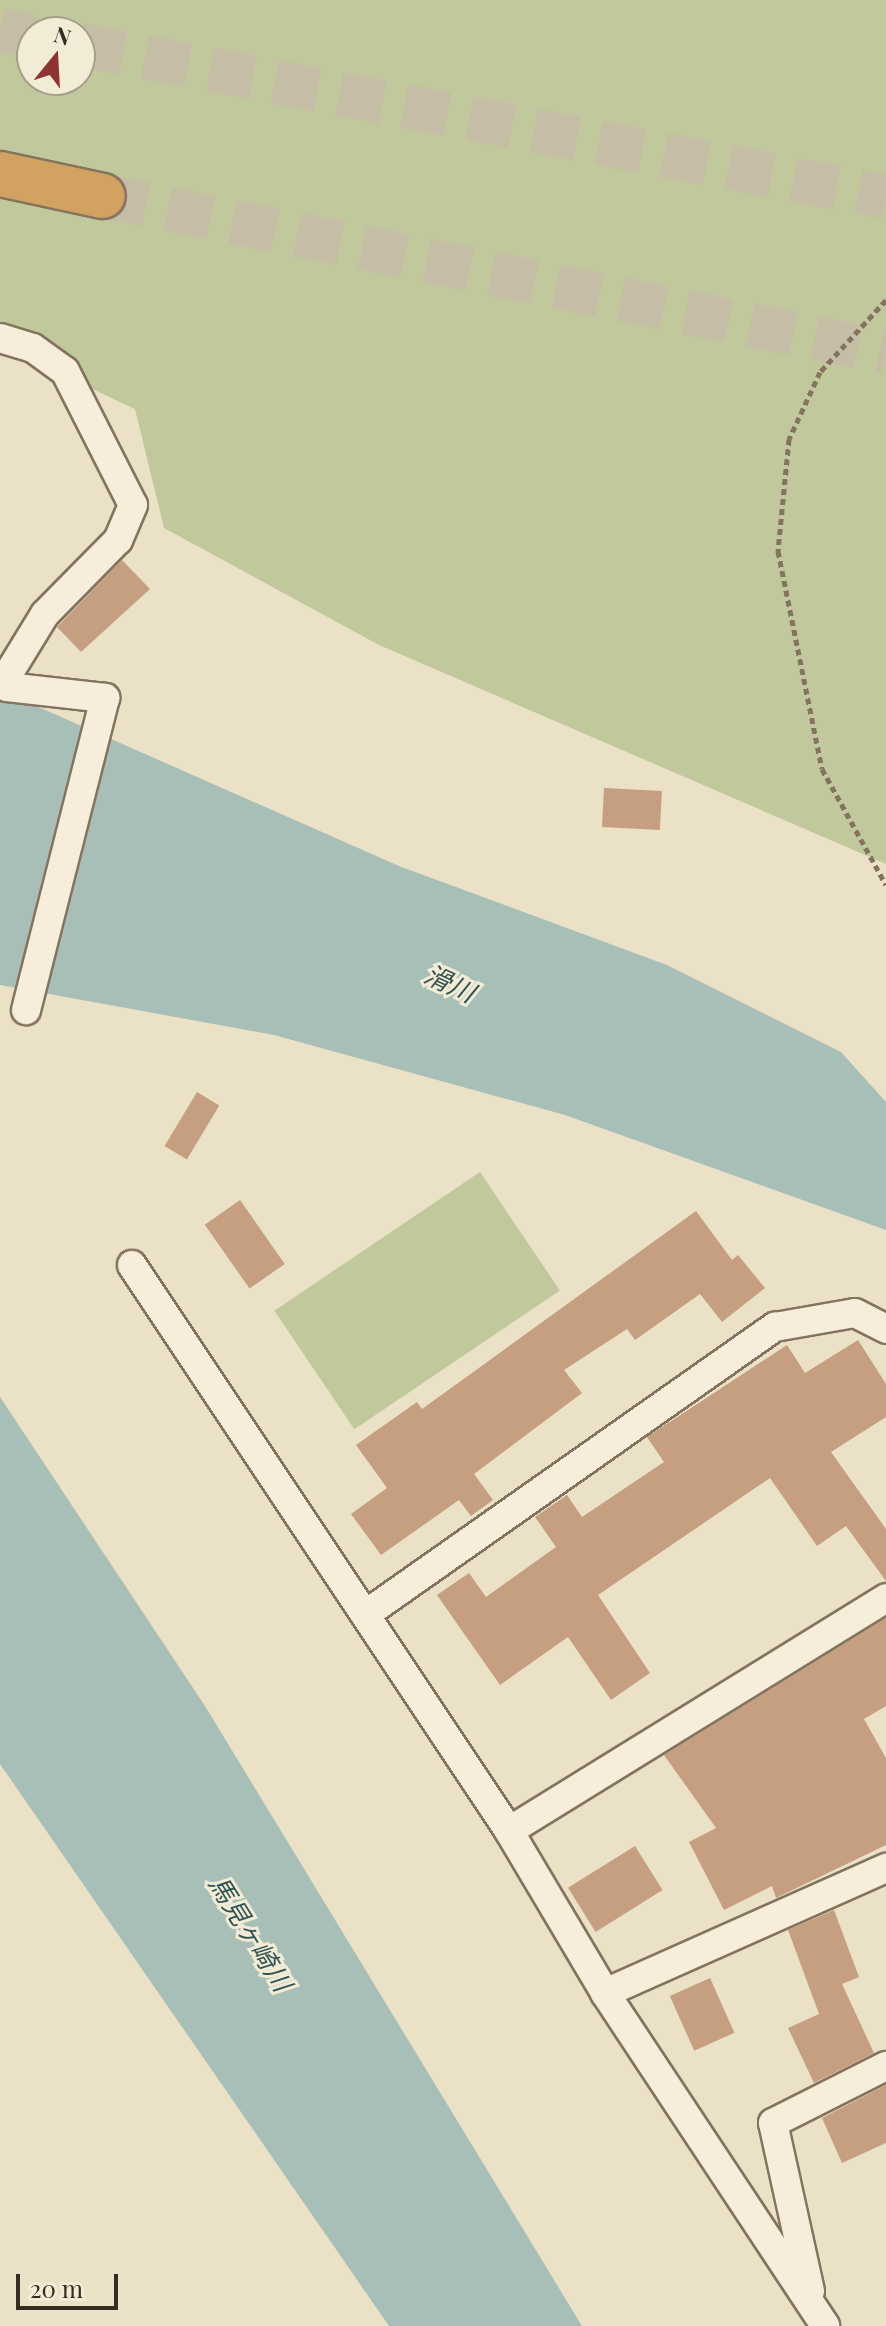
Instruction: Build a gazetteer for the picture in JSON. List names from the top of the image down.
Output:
{
  "water": ["滑川", "馬見ヶ崎川"],
  "scale_bar": "20 m",
  "north": "top"
}
